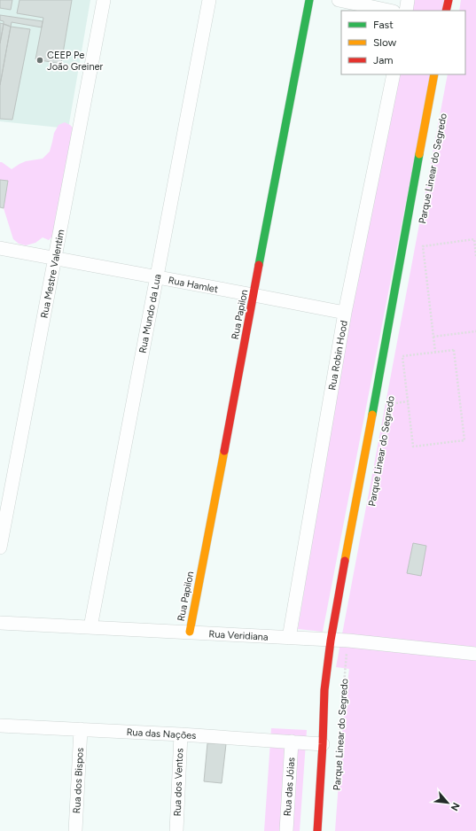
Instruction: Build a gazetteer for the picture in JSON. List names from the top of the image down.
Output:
{
  "streets": {
    "main road": ["Rua Papilon"],
    "street": [
      "Rua Mestre Valentim",
      "Rua Hamlet",
      "Rua Mundo da Lua",
      "Rua Robin Hood",
      "Rua Veridiana",
      "Rua das Nações",
      "Rua dos Bispos",
      "Rua dos Ventos",
      "Rua das Jóias"
    ],
    "path": ["Parque Linear do Segredo"]
  },
  "crossings": [
    ["Parque Linear do Segredo", "Rua Veridiana"],
    ["Rua Mestre Valentim", "Rua Hamlet"],
    ["Rua Hamlet", "Rua Mundo da Lua"],
    ["Rua Hamlet", "Rua Papilon"],
    ["Rua Hamlet", "Rua Robin Hood"],
    ["Rua Mundo da Lua", "Rua Veridiana"],
    ["Rua Papilon", "Rua Veridiana"],
    ["Rua Robin Hood", "Rua Veridiana"],
    ["Rua das Nações", "Rua dos Bispos"],
    ["Rua das Nações", "Rua dos Ventos"],
    ["Rua das Nações", "Rua das Jóias"]
  ],
  "places": ["CEEP Pe João Greiner"],
  "legend": ["Fast", "Slow", "Jam"],
  "north": "bottom right"
}
